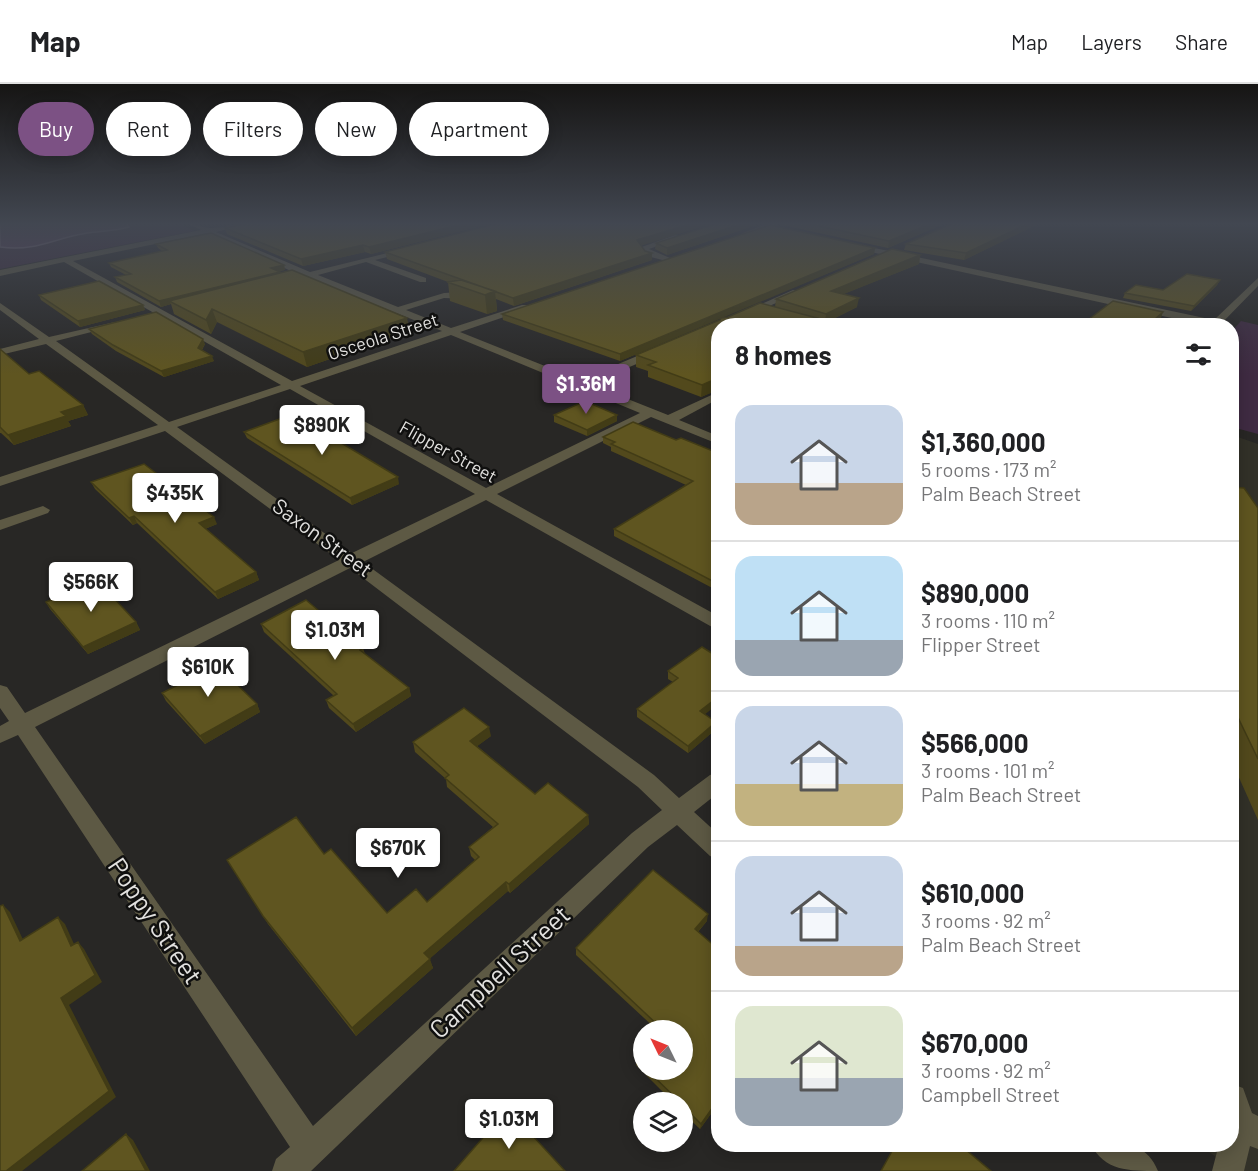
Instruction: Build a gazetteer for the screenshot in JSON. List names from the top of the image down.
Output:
{
  "streets": {
    "street": [
      "Osceola Street",
      "Flipper Street",
      "Saxon Street",
      "Poppy Street",
      "Campbell Street"
    ]
  },
  "crossings": [
    ["Osceola Street", "Flipper Street"],
    ["Osceola Street", "Saxon Street"],
    ["Saxon Street", "Campbell Street"],
    ["Poppy Street", "Campbell Street"]
  ],
  "north": "top left",
  "page": {
    "header": "Map",
    "nav": ["Map", "Layers", "Share"],
    "chip": [
      "Buy",
      "Rent",
      "Filters",
      "New",
      "Apartment"
    ],
    "heading": "8 homes",
    "price": [
      "$1.36M",
      "$890K",
      "$435K",
      "$566K",
      "$1.03M",
      "$610K",
      "$670K",
      "$1.03M"
    ],
    "list": [
      {
        "name": "$1,360,000",
        "note": "5 rooms · 173 m² · Palm Beach Street"
      },
      {
        "name": "$890,000",
        "note": "3 rooms · 110 m² · Flipper Street"
      },
      {
        "name": "$566,000",
        "note": "3 rooms · 101 m² · Palm Beach Street"
      },
      {
        "name": "$610,000",
        "note": "3 rooms · 92 m² · Palm Beach Street"
      },
      {
        "name": "$670,000",
        "note": "3 rooms · 92 m² · Campbell Street"
      }
    ]
  }
}
